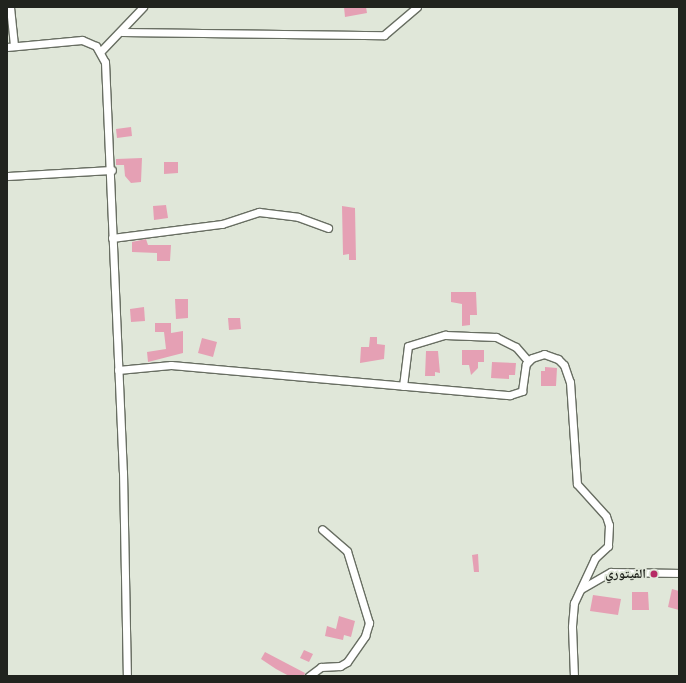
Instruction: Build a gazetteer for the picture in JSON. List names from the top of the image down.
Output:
{
  "places": ["الفيتوري"]
}
